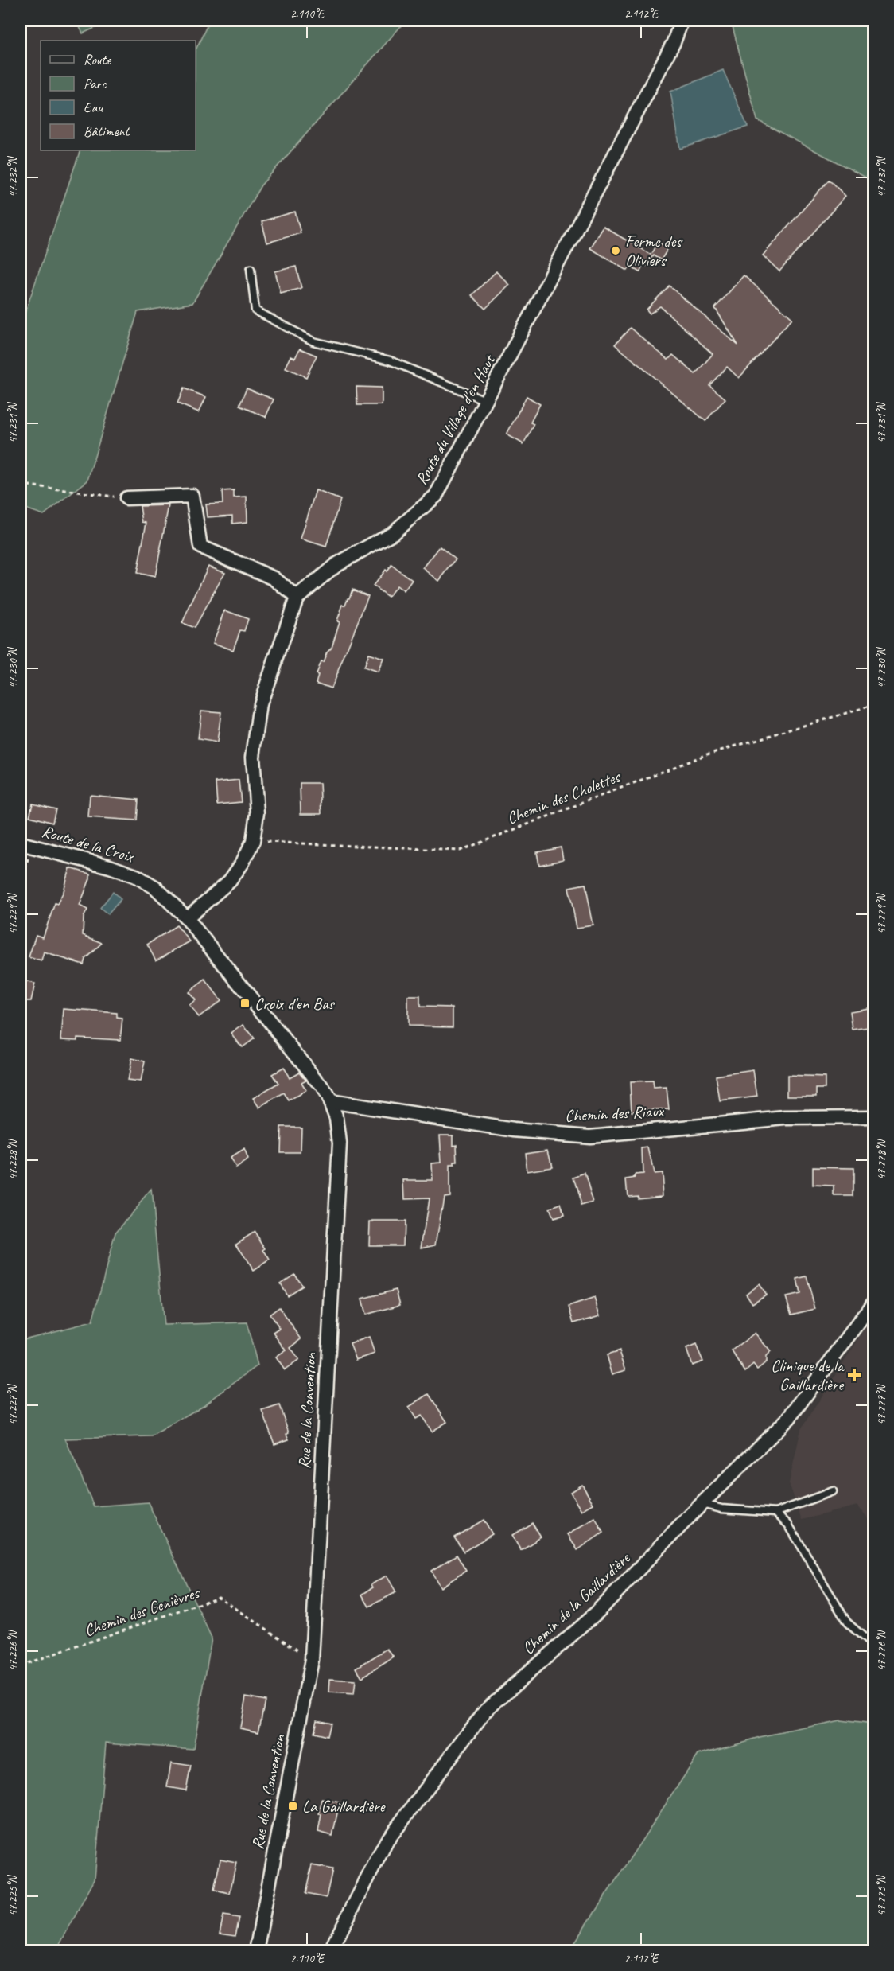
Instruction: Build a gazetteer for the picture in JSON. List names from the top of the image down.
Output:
{
  "streets": {
    "street": [
      "Route du Village d'en Haut",
      "Route de la Croix",
      "Chemin des Riaux",
      "Rue de la Convention",
      "Chemin de la Gaillardière"
    ],
    "path": ["Chemin des Cholettes", "Chemin des Genièvres"]
  },
  "crossings": [
    ["Route de la Croix", "Rue de la Convention"],
    ["Chemin des Riaux", "Rue de la Convention"],
    ["Rue de la Convention", "Chemin des Genièvres"]
  ],
  "places": {
    "other": ["Ferme des Oliviers"],
    "transit": ["Croix d'en Bas", "La Gaillardière"],
    "health": ["Clinique de la Gaillardière"]
  },
  "legend": [
    "Route",
    "Parc",
    "Eau",
    "Bâtiment"
  ],
  "coordinates": [
    "2.110°E",
    "2.112°E",
    "47.232°N",
    "47.231°N",
    "47.230°N",
    "47.229°N",
    "47.228°N",
    "47.227°N",
    "47.226°N",
    "47.225°N"
  ]
}
